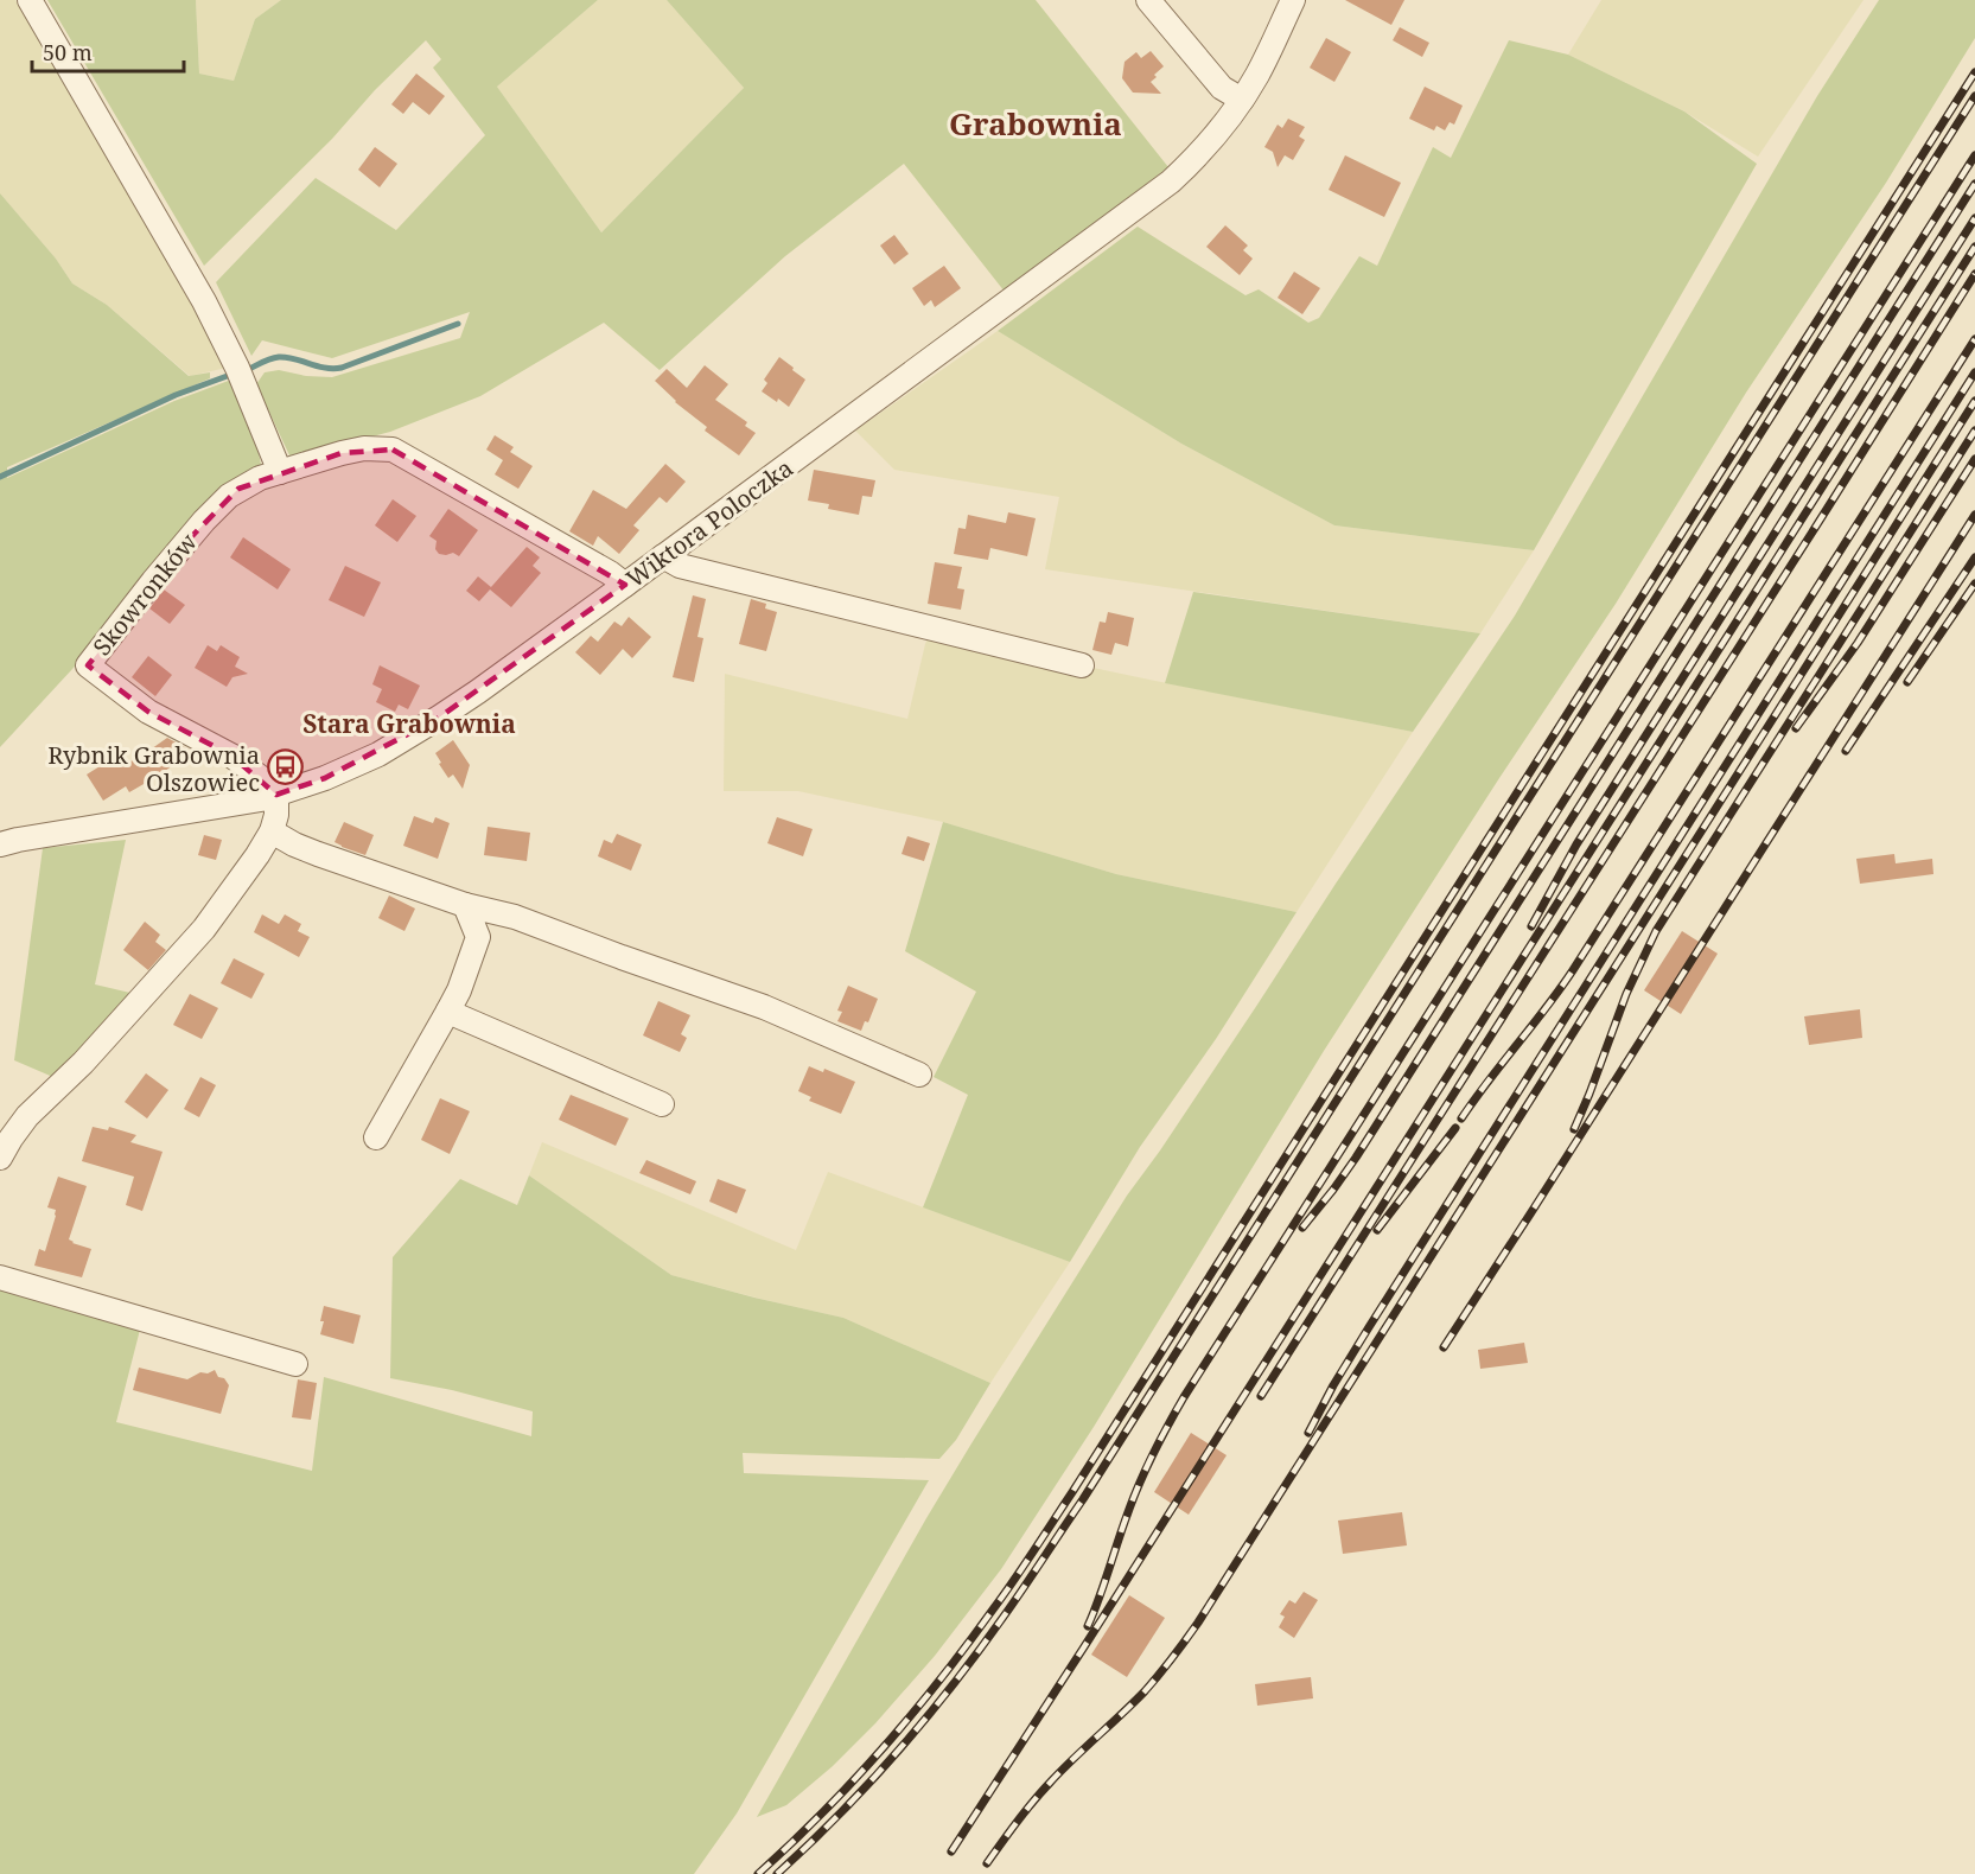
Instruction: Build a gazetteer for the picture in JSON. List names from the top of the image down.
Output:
{
  "streets": {
    "street": ["Wiktora Poloczka", "Skowronków"]
  },
  "crossings": [
    ["Wiktora Poloczka", "Skowronków"]
  ],
  "districts": ["Grabownia", "Stara Grabownia"],
  "places": {
    "bus stop": ["Rybnik Grabownia Olszowiec"]
  },
  "scale_bar": "50 m"
}
